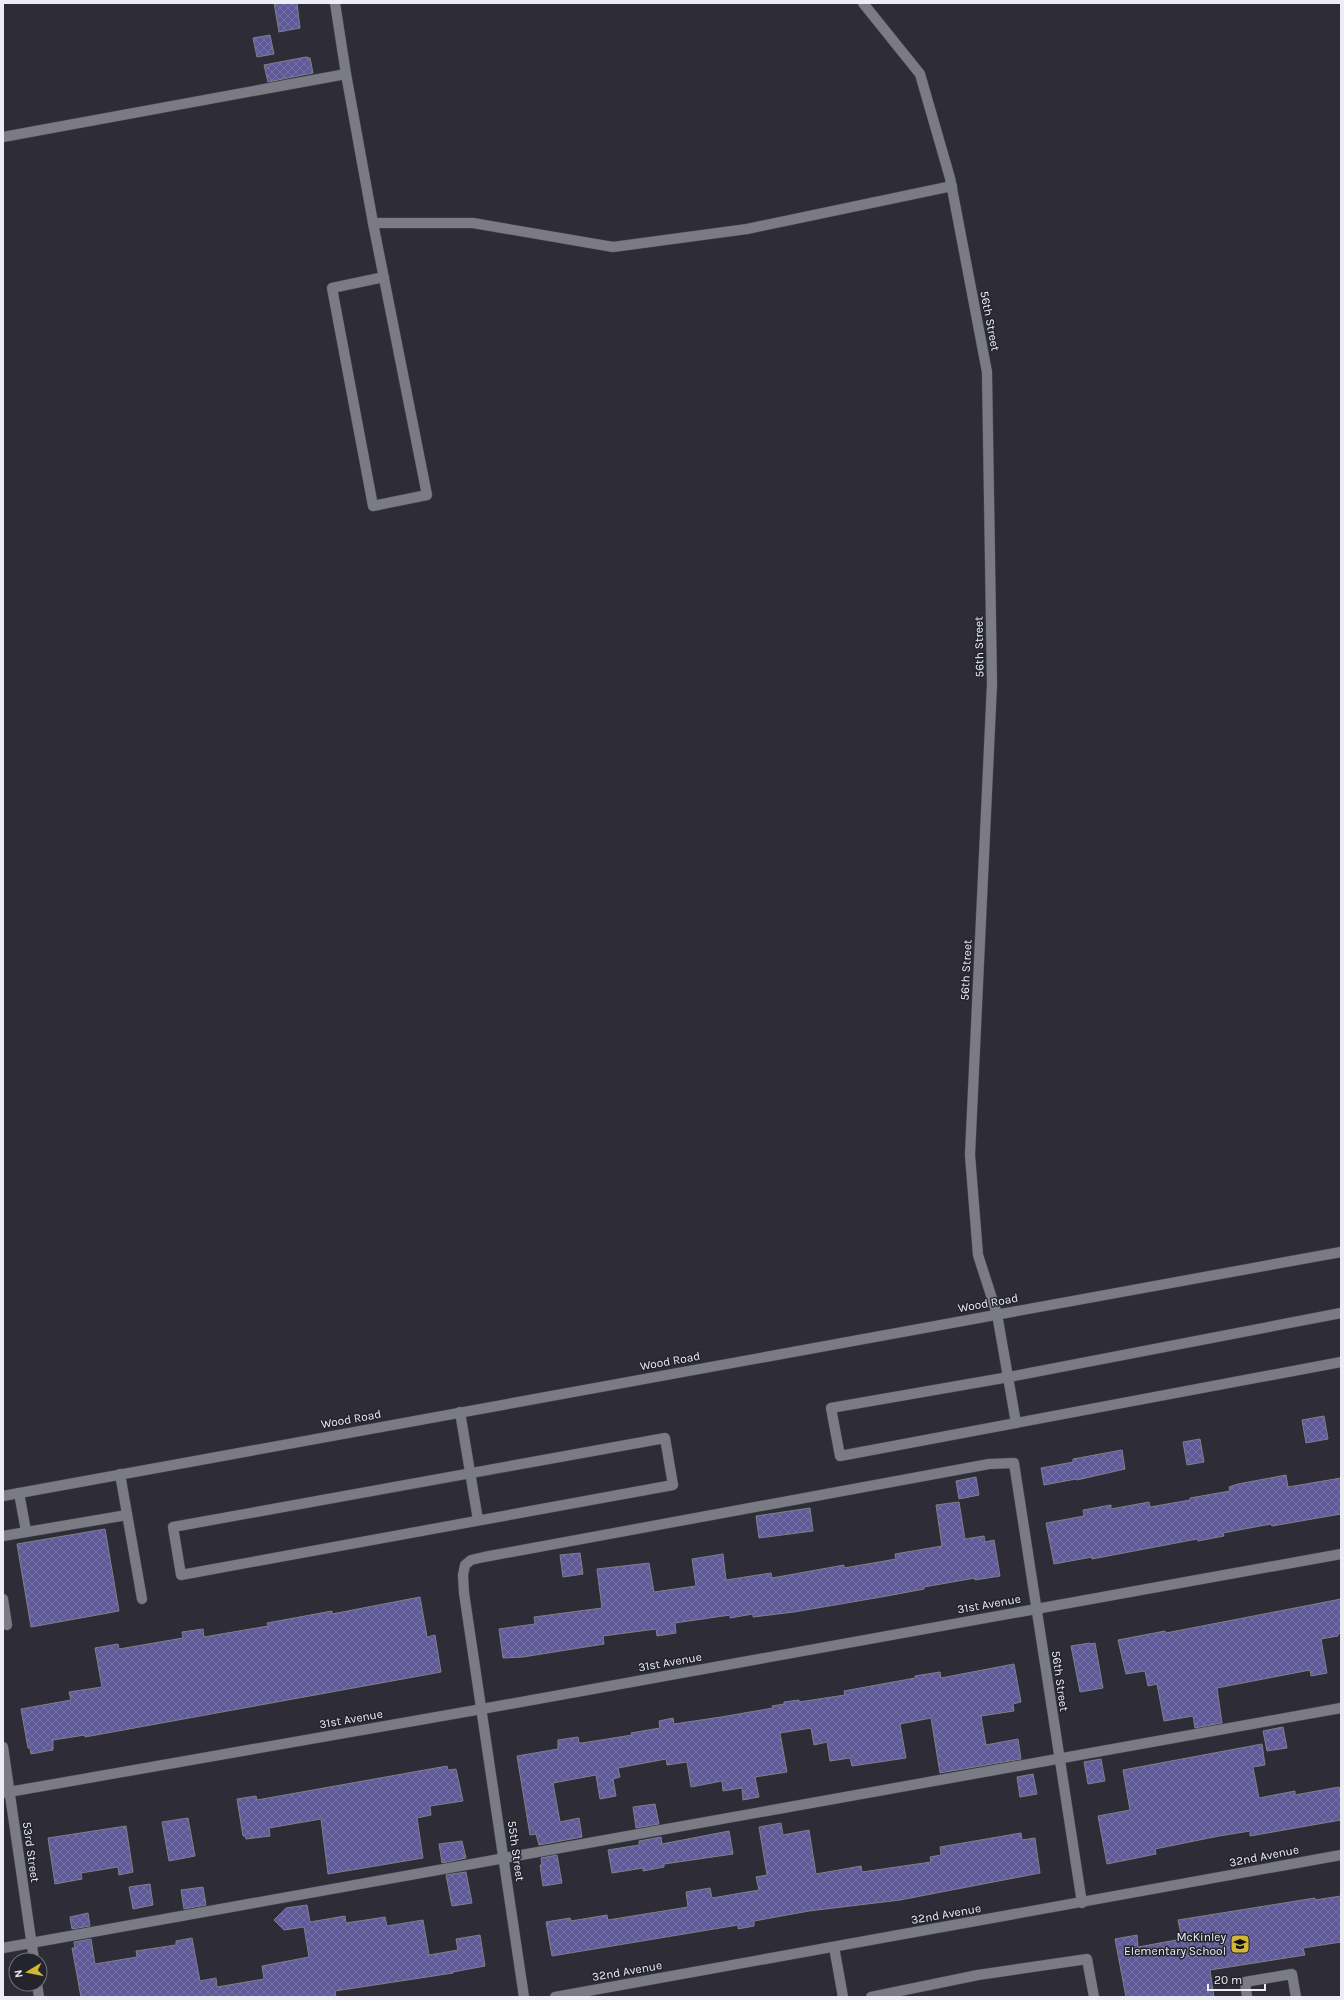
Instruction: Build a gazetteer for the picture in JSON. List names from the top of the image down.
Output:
{
  "streets": {
    "street": [
      "56th Street",
      "Wood Road",
      "31st Avenue",
      "55th Street",
      "53rd Street",
      "32nd Avenue"
    ]
  },
  "crossings": [
    ["56th Street", "Wood Road"],
    ["56th Street", "31st Avenue"],
    ["56th Street", "55th Street"],
    ["56th Street", "32nd Avenue"],
    ["31st Avenue", "55th Street"],
    ["31st Avenue", "53rd Street"]
  ],
  "places": {
    "school or university": ["McKinley Elementary School"]
  },
  "scale_bar": "20 m",
  "north": "left"
}
